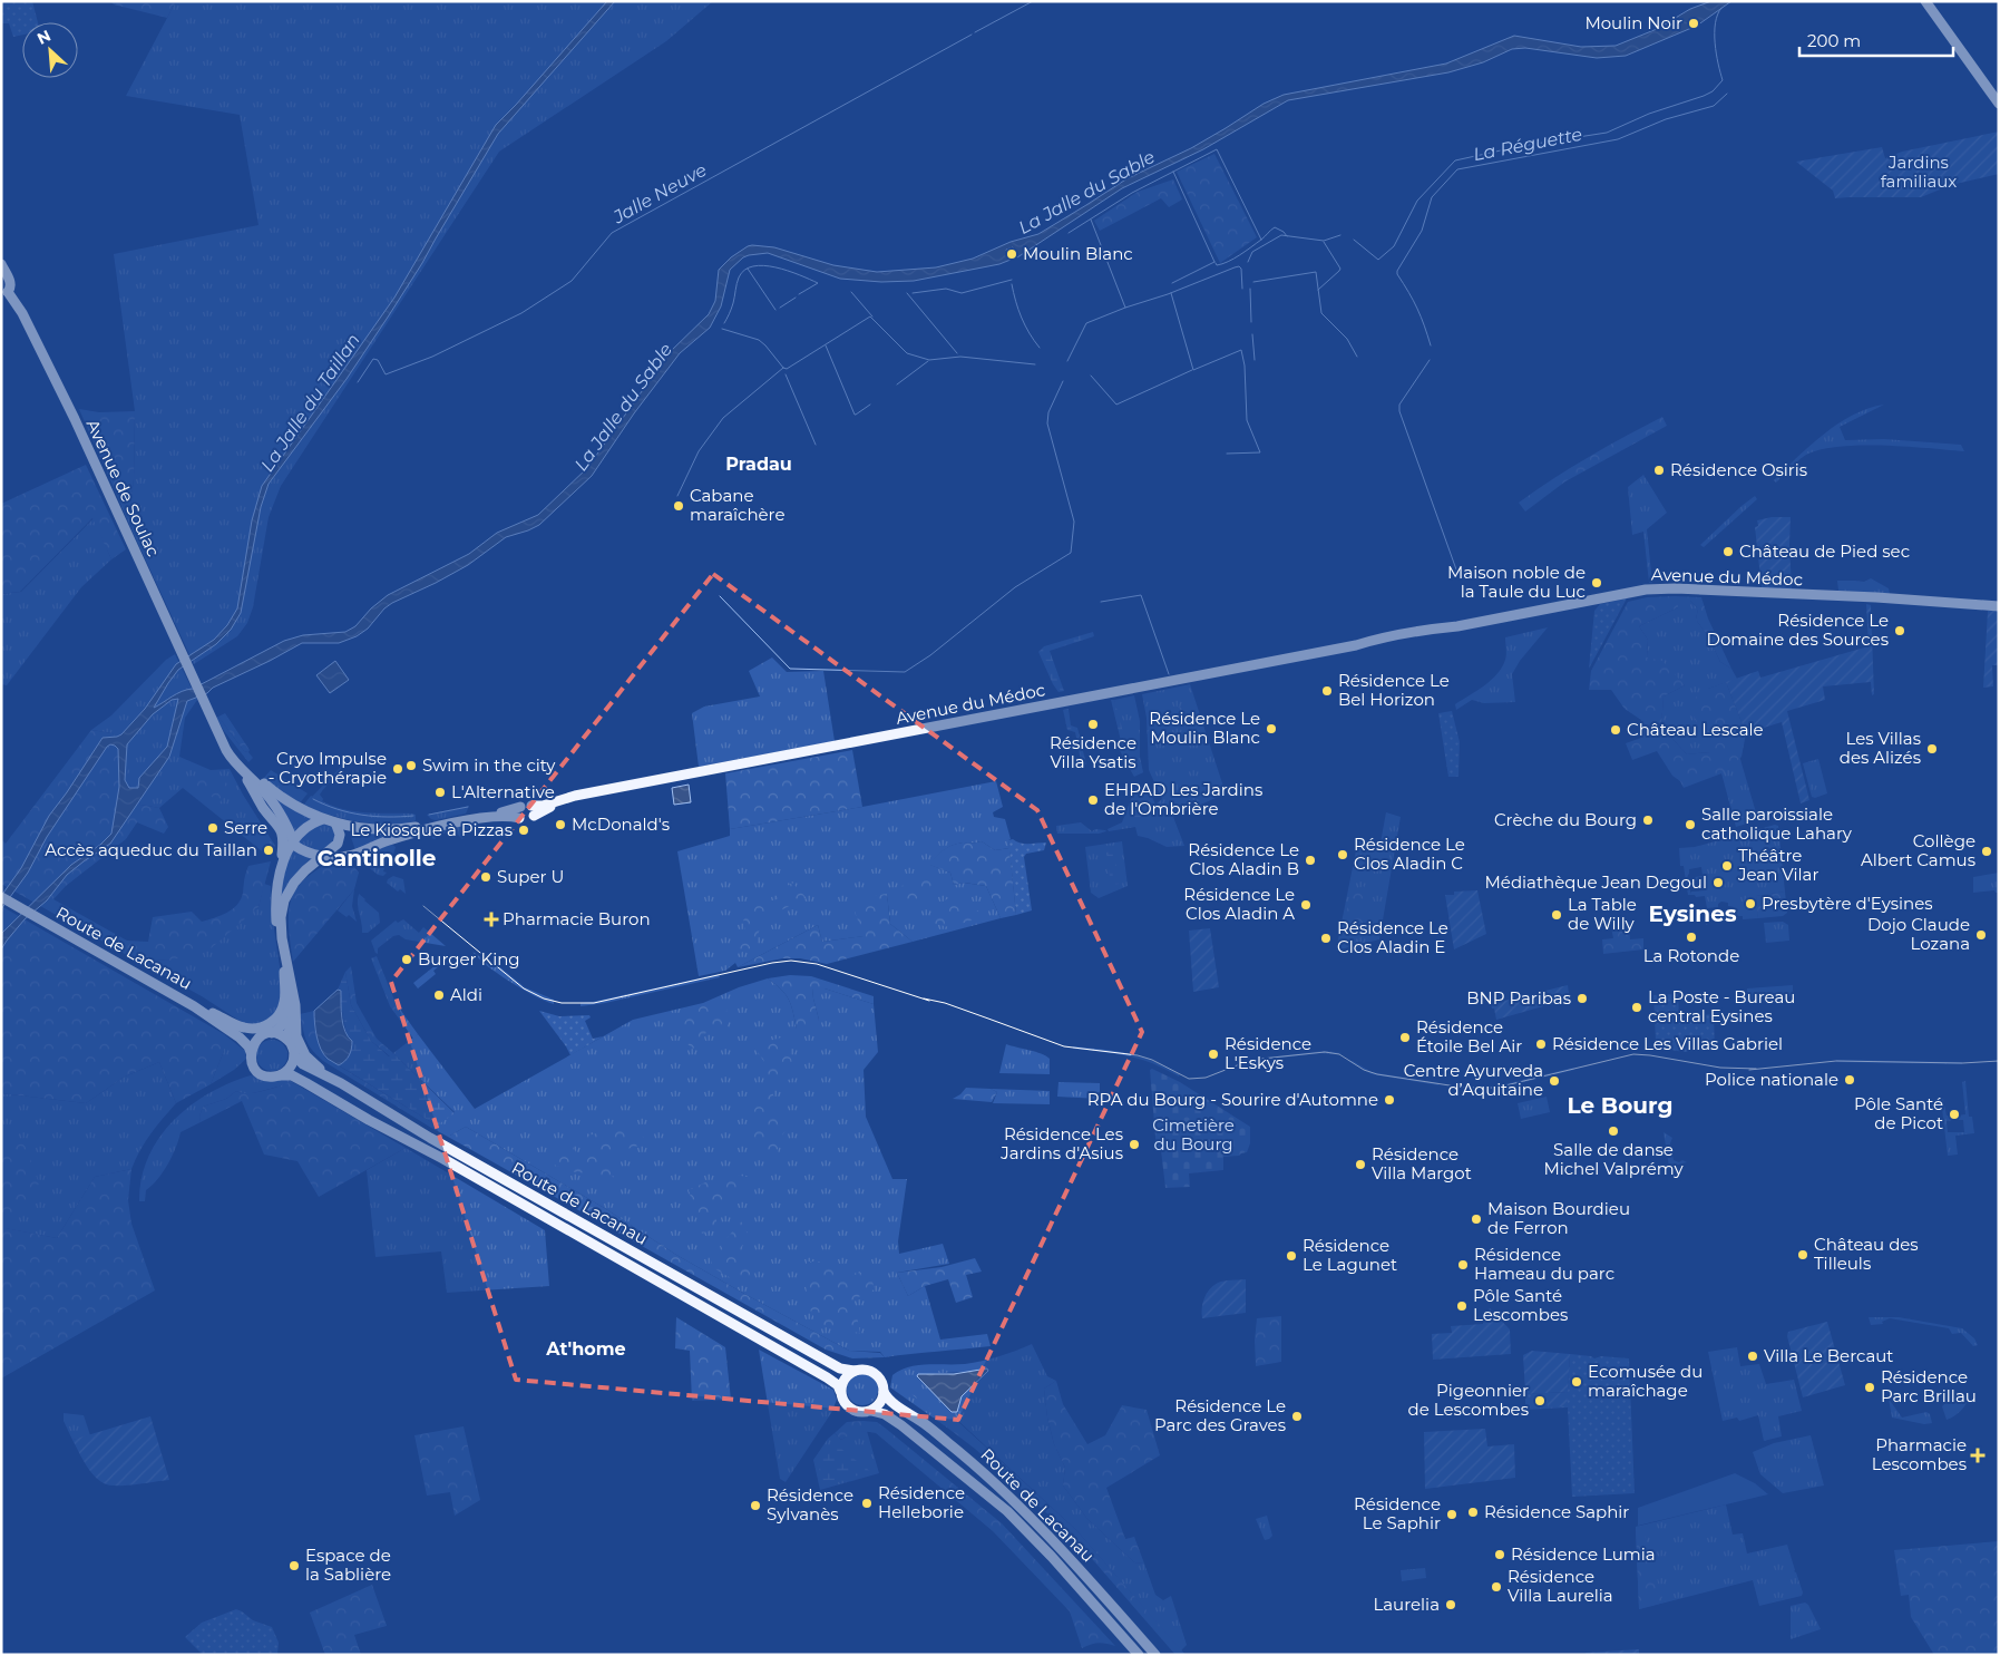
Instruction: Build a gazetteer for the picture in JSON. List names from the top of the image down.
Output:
{
  "streets": {
    "main road": ["Avenue de Soulac", "Avenue du Médoc", "Route de Lacanau"]
  },
  "districts": [
    "Pradau",
    "Cantinolle",
    "Eysines",
    "Le Bourg",
    "At'home"
  ],
  "water": [
    "La Réguette",
    "La Jalle du Sable",
    "Jalle Neuve",
    "La Jalle du Taillan"
  ],
  "parks": ["Jardins familiaux", "Cimetière du Bourg"],
  "places": {
    "other": [
      "Moulin Noir",
      "Moulin Blanc",
      "Résidence Osiris",
      "Cabane maraîchère",
      "Château de Pied sec",
      "Maison noble de la Taule du Luc",
      "Résidence Le Domaine des Sources",
      "Résidence Le Bel Horizon",
      "Résidence Villa Ysatis",
      "Résidence Le Moulin Blanc",
      "Château Lescale",
      "Les Villas des Alizés",
      "Swim in the city",
      "Cryo Impulse - Cryothérapie",
      "L'Alternative",
      "EHPAD Les Jardins de l'Ombrière",
      "Crèche du Bourg",
      "McDonald's",
      "Salle paroissiale catholique Lahary",
      "Serre",
      "Le Kiosque à Pizzas",
      "Accès aqueduc du Taillan",
      "Collège Albert Camus",
      "Résidence Le Clos Aladin C",
      "Résidence Le Clos Aladin B",
      "Théâtre Jean Vilar",
      "Super U",
      "Médiathèque Jean Degoul",
      "Presbytère d'Eysines",
      "Résidence Le Clos Aladin A",
      "La Table de Willy",
      "Dojo Claude Lozana",
      "La Rotonde",
      "Résidence Le Clos Aladin E",
      "Burger King",
      "Aldi",
      "BNP Paribas",
      "La Poste - Bureau central Eysines",
      "Résidence Étoile Bel Air",
      "Résidence Les Villas Gabriel",
      "Résidence L'Eskys",
      "Police nationale",
      "Centre Ayurveda d’Aquitaine",
      "RPA du Bourg - Sourire d'Automne",
      "Pôle Santé de Picot",
      "Salle de danse Michel Valprémy",
      "Résidence Les Jardins d'Asius",
      "Résidence Villa Margot",
      "Maison Bourdieu de Ferron",
      "Château des Tilleuls",
      "Résidence Le Lagunet",
      "Résidence Hameau du parc",
      "Pôle Santé Lescombes",
      "Villa Le Bercaut",
      "Ecomusée du maraîchage",
      "Résidence Parc Brillau",
      "Pigeonnier de Lescombes",
      "Résidence Le Parc des Graves",
      "Résidence Helleborie",
      "Résidence Sylvanès",
      "Résidence Saphir",
      "Résidence Le Saphir",
      "Résidence Lumia",
      "Espace de la Sablière",
      "Résidence Villa Laurelia",
      "Laurelia"
    ],
    "health": ["Pharmacie Buron", "Pharmacie Lescombes"]
  },
  "scale_bar": "200 m",
  "north": "top left"
}
